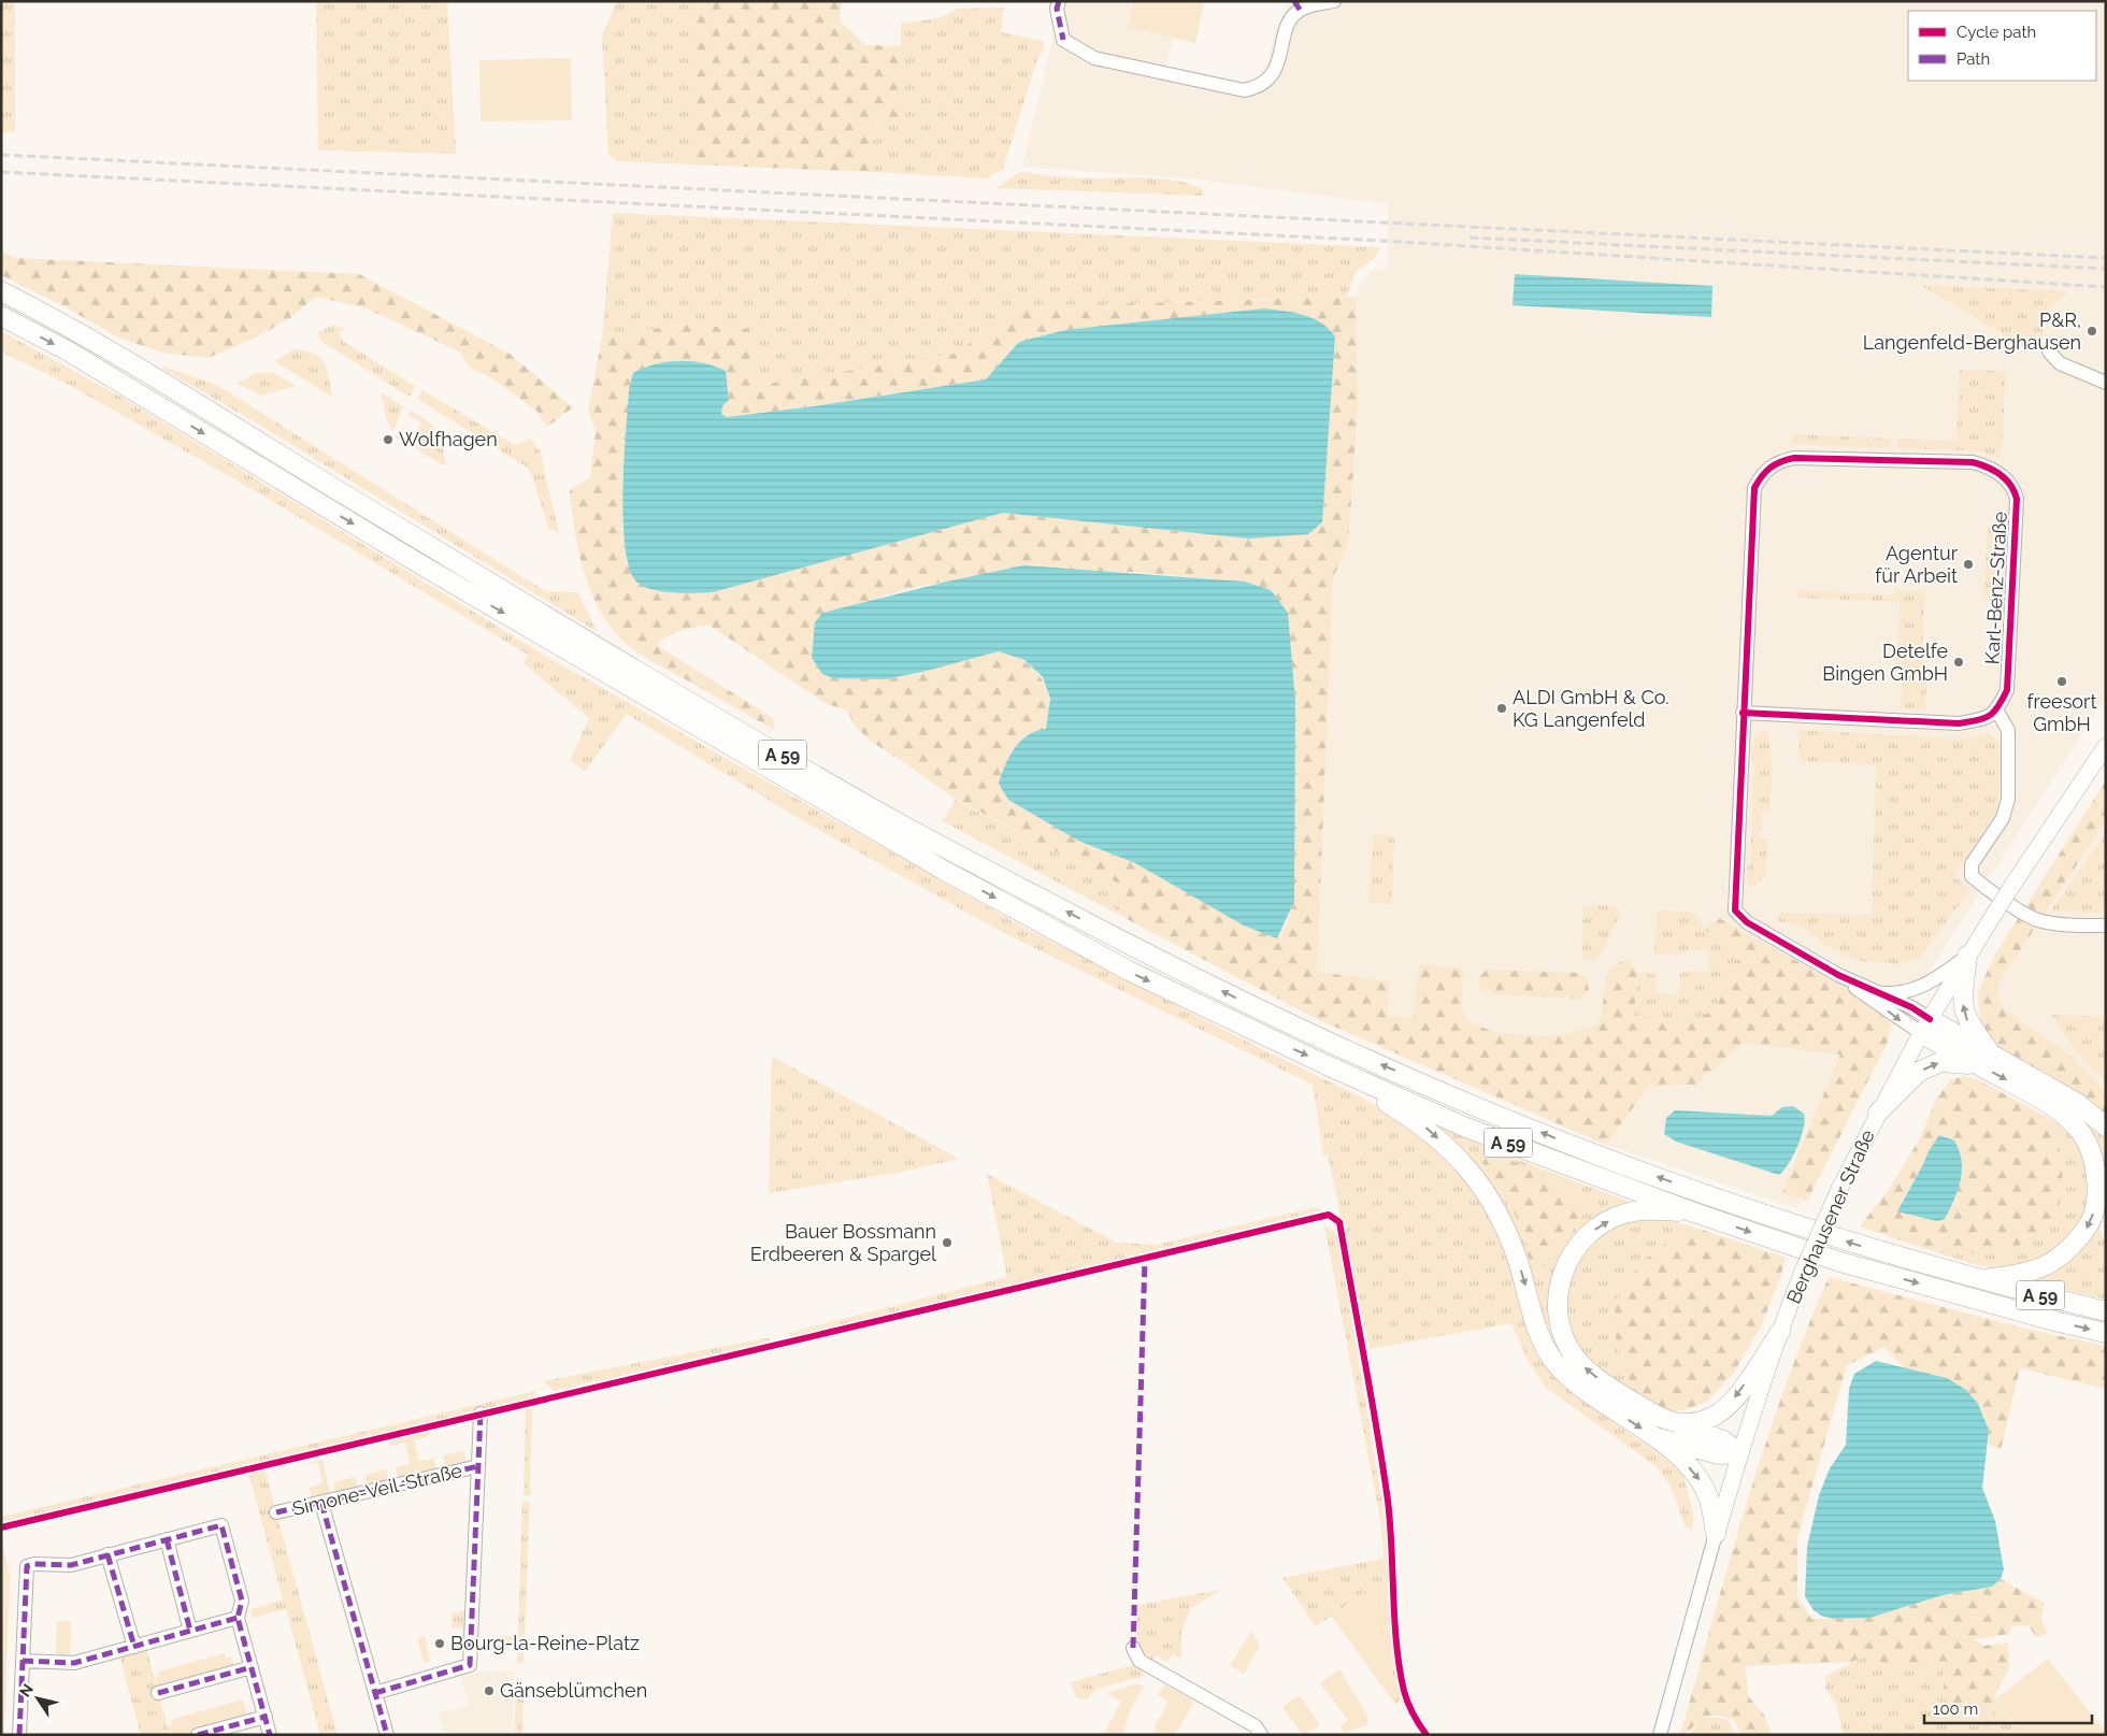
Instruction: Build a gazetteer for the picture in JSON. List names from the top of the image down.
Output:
{
  "streets": {
    "highway": ["A 59"],
    "main road": ["Berghausener Straße"],
    "street": ["Karl-Benz-Straße", "Simone-Veil-Straße"]
  },
  "crossings": [
    ["Karl-Benz-Straße", "Berghausener Straße"]
  ],
  "places": [
    "P&R, Langenfeld-Berghausen",
    "Wolfhagen",
    "Agentur für Arbeit",
    "Detelfe Bingen GmbH",
    "freesort GmbH",
    "ALDI GmbH & Co. KG Langenfeld",
    "Bauer Bossmann Erdbeeren & Spargel",
    "Bourg-la-Reine-Platz",
    "Gänseblümchen"
  ],
  "legend": ["Cycle path", "Path"],
  "scale_bar": "100 m",
  "north": "top left"
}
